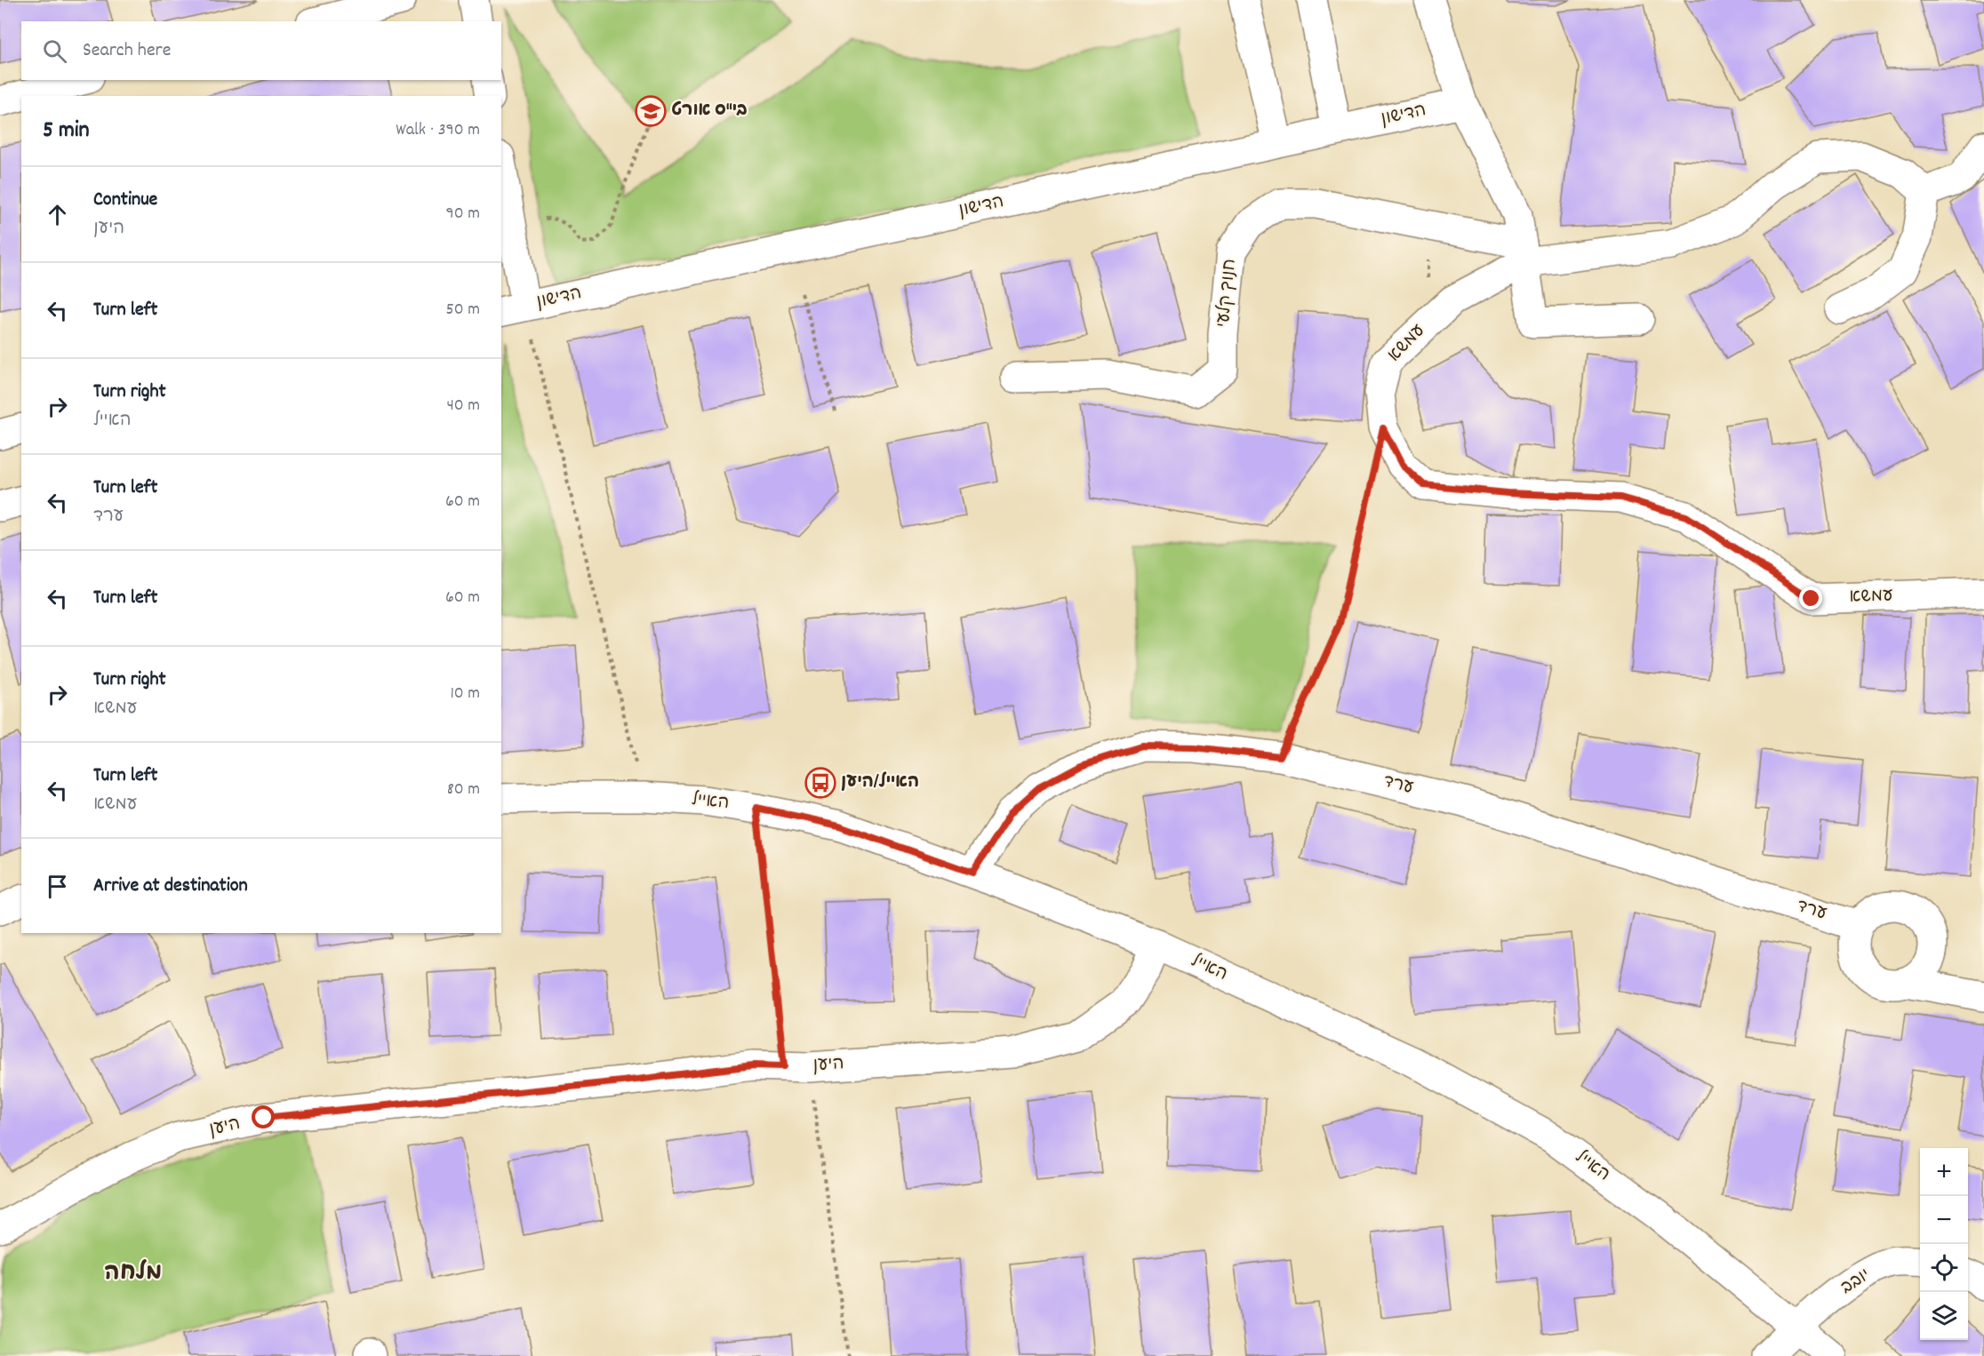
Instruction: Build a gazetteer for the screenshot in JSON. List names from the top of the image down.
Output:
{
  "streets": {
    "street": [
      "הדישון",
      "חנוך קלעי",
      "עמשא",
      "ערד",
      "האייל",
      "היען",
      "יובב"
    ]
  },
  "crossings": [
    ["חנוך קלעי", "עמשא"],
    ["ערד", "האייל"],
    ["האייל", "היען"],
    ["האייל", "יובב"]
  ],
  "districts": ["מלחה"],
  "places": {
    "school or university": ["בי\"ס אורט"],
    "bus stop": ["האייל/היען"]
  },
  "page": {
    "search": "Search here",
    "heading": ["5 min", "Walk · 390 m"],
    "list": [
      ["Continue", "היען", "90 m"],
      ["Turn left", "50 m"],
      ["Turn right", "האייל", "40 m"],
      ["Turn left", "ערד", "60 m"],
      ["Turn left", "60 m"],
      ["Turn right", "עמשא", "10 m"],
      ["Turn left", "עמשא", "80 m"],
      "Arrive at destination"
    ],
    "map_buttons": ["+", "−"]
  }
}
